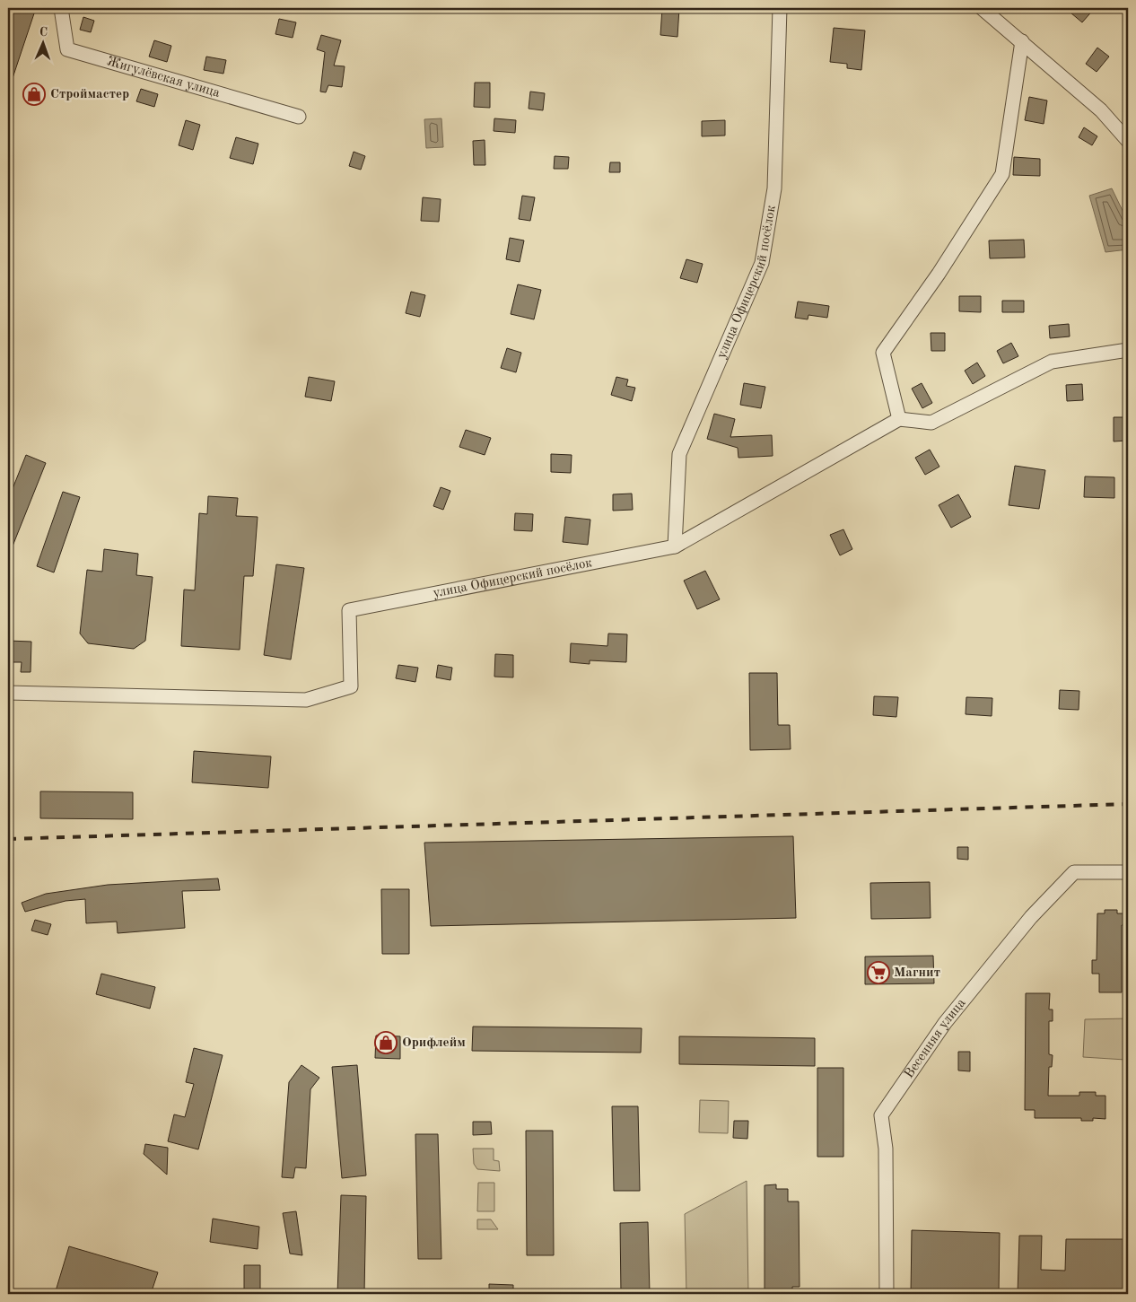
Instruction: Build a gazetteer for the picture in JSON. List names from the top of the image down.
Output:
{
  "streets": {
    "street": ["Жигулёвская улица", "улица Офицерский посёлок", "Весенняя улица"]
  },
  "places": {
    "shop": ["Строймастер", "Орифлейм"],
    "supermarket": ["Магнит"]
  },
  "north": "top"
}
